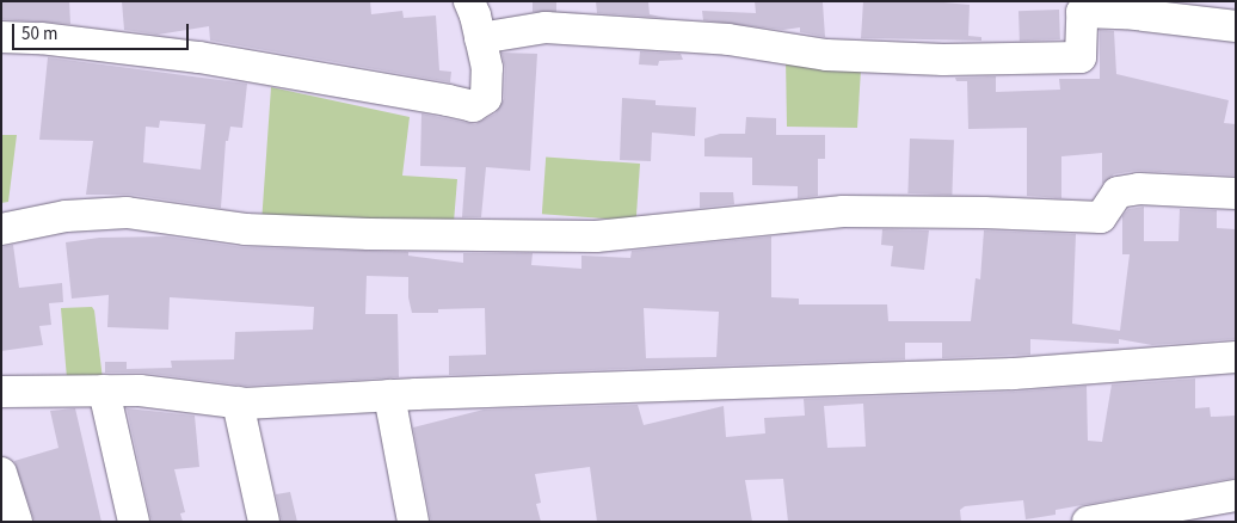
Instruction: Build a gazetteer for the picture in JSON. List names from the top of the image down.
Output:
{
  "scale_bar": "50 m"
}
